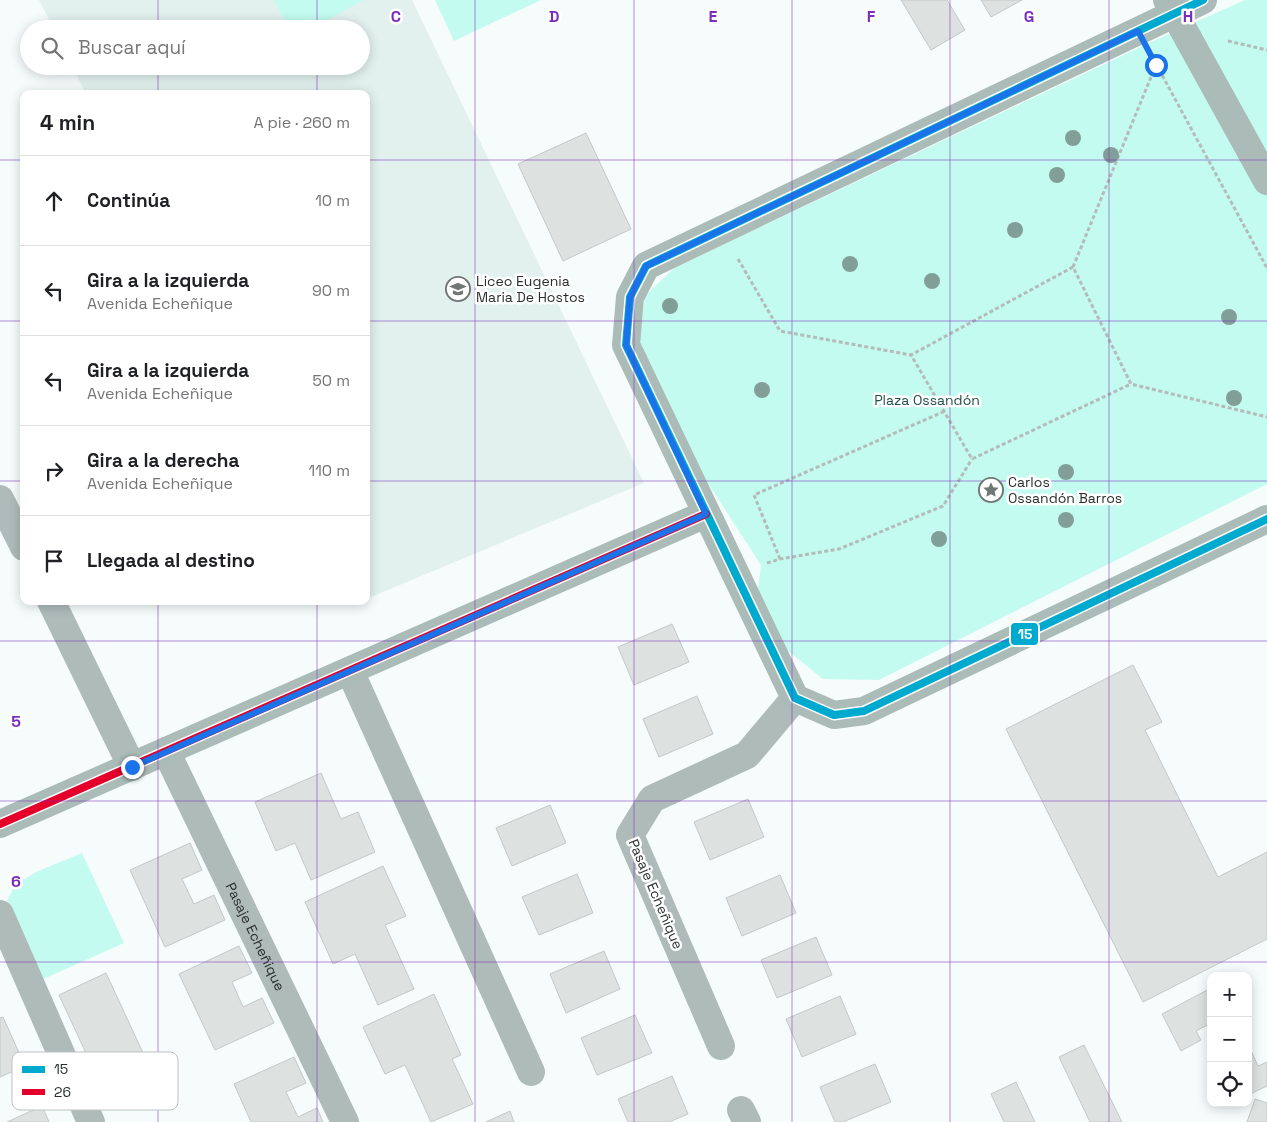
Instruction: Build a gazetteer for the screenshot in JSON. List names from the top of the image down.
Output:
{
  "streets": {
    "street": ["Pasaje Echeñique"]
  },
  "parks": ["Plaza Ossandón"],
  "places": {
    "school or university": ["Liceo Eugenia Maria De Hostos"],
    "place": ["Carlos Ossandón Barros"]
  },
  "lines": ["transit line 15", "transit line 26"],
  "legend": ["15", "26"],
  "page": {
    "search": "Buscar aquí",
    "heading": ["4 min", "A pie · 260 m"],
    "list": [
      ["Continúa", "10 m"],
      ["Gira a la izquierda", "Avenida Echeñique", "90 m"],
      ["Gira a la izquierda", "Avenida Echeñique", "50 m"],
      ["Gira a la derecha", "Avenida Echeñique", "110 m"],
      "Llegada al destino"
    ],
    "map_buttons": ["+", "−"]
  },
  "grid": {
    "columns": [
      "C",
      "D",
      "E",
      "F",
      "G",
      "H"
    ],
    "rows": ["5", "6"]
  }
}
